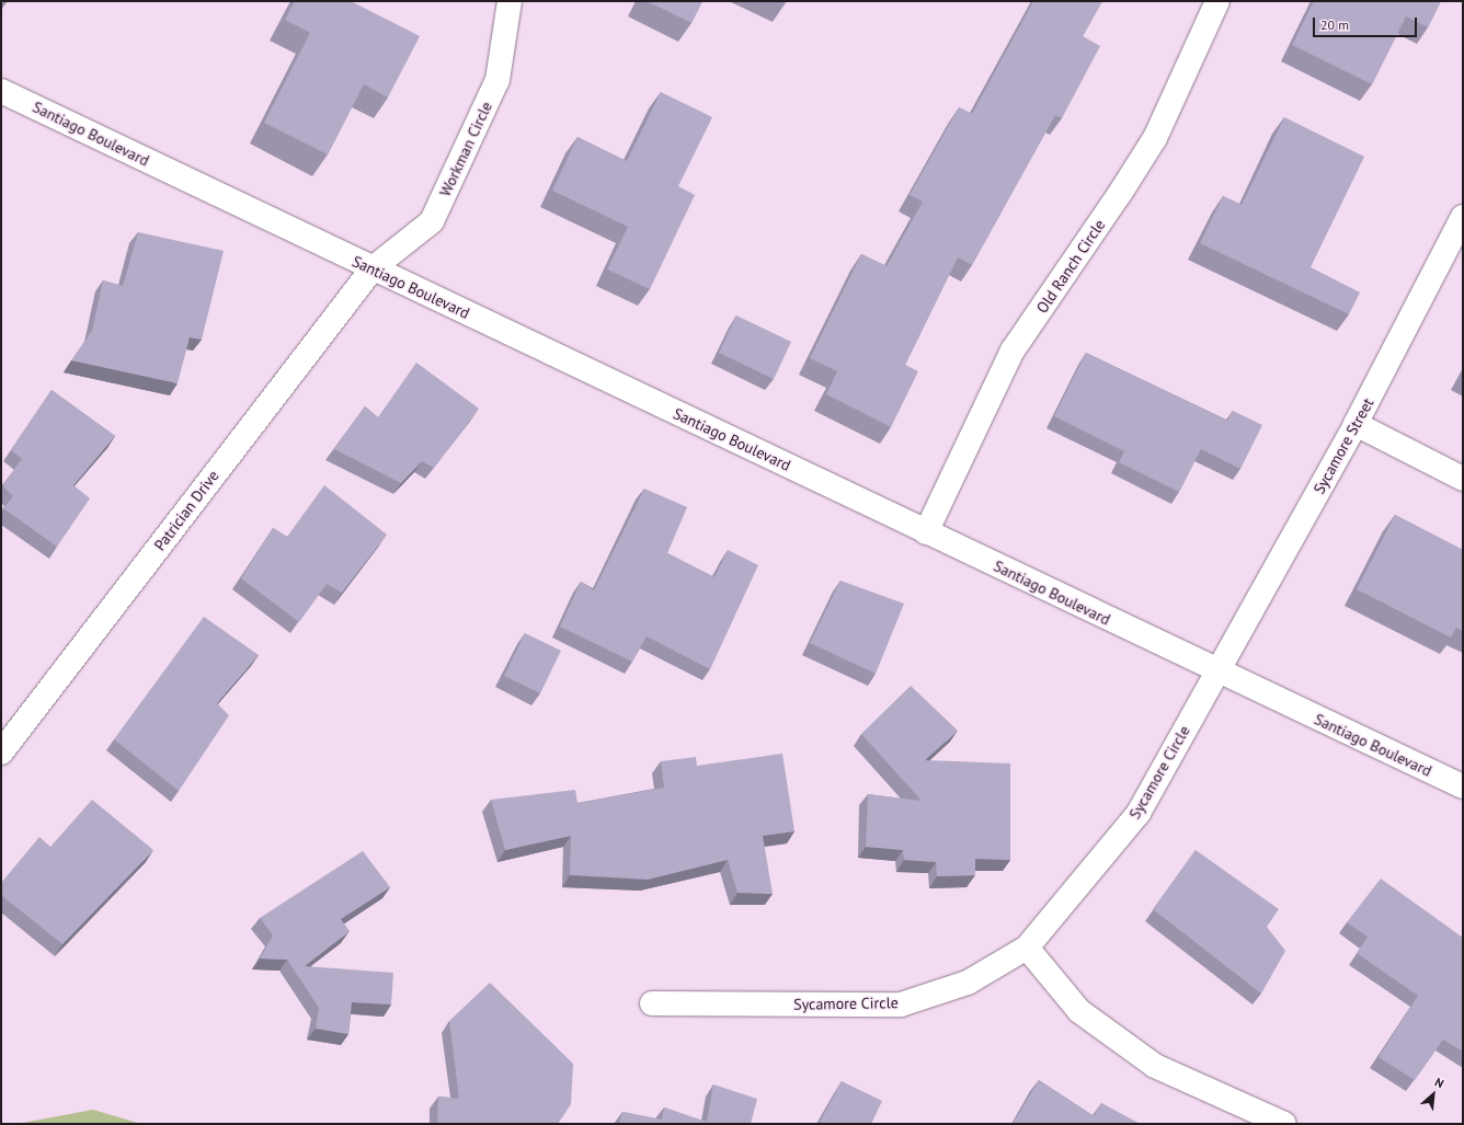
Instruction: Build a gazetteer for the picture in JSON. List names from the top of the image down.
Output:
{
  "streets": {
    "street": [
      "Santiago Boulevard",
      "Workman Circle",
      "Old Ranch Circle",
      "Sycamore Street",
      "Patrician Drive",
      "Sycamore Circle"
    ]
  },
  "crossings": [
    ["Santiago Boulevard", "Workman Circle"],
    ["Santiago Boulevard", "Old Ranch Circle"],
    ["Santiago Boulevard", "Sycamore Street"],
    ["Santiago Boulevard", "Patrician Drive"],
    ["Santiago Boulevard", "Sycamore Circle"],
    ["Workman Circle", "Patrician Drive"],
    ["Sycamore Street", "Sycamore Circle"]
  ],
  "scale_bar": "20 m",
  "north": "top right"
}
